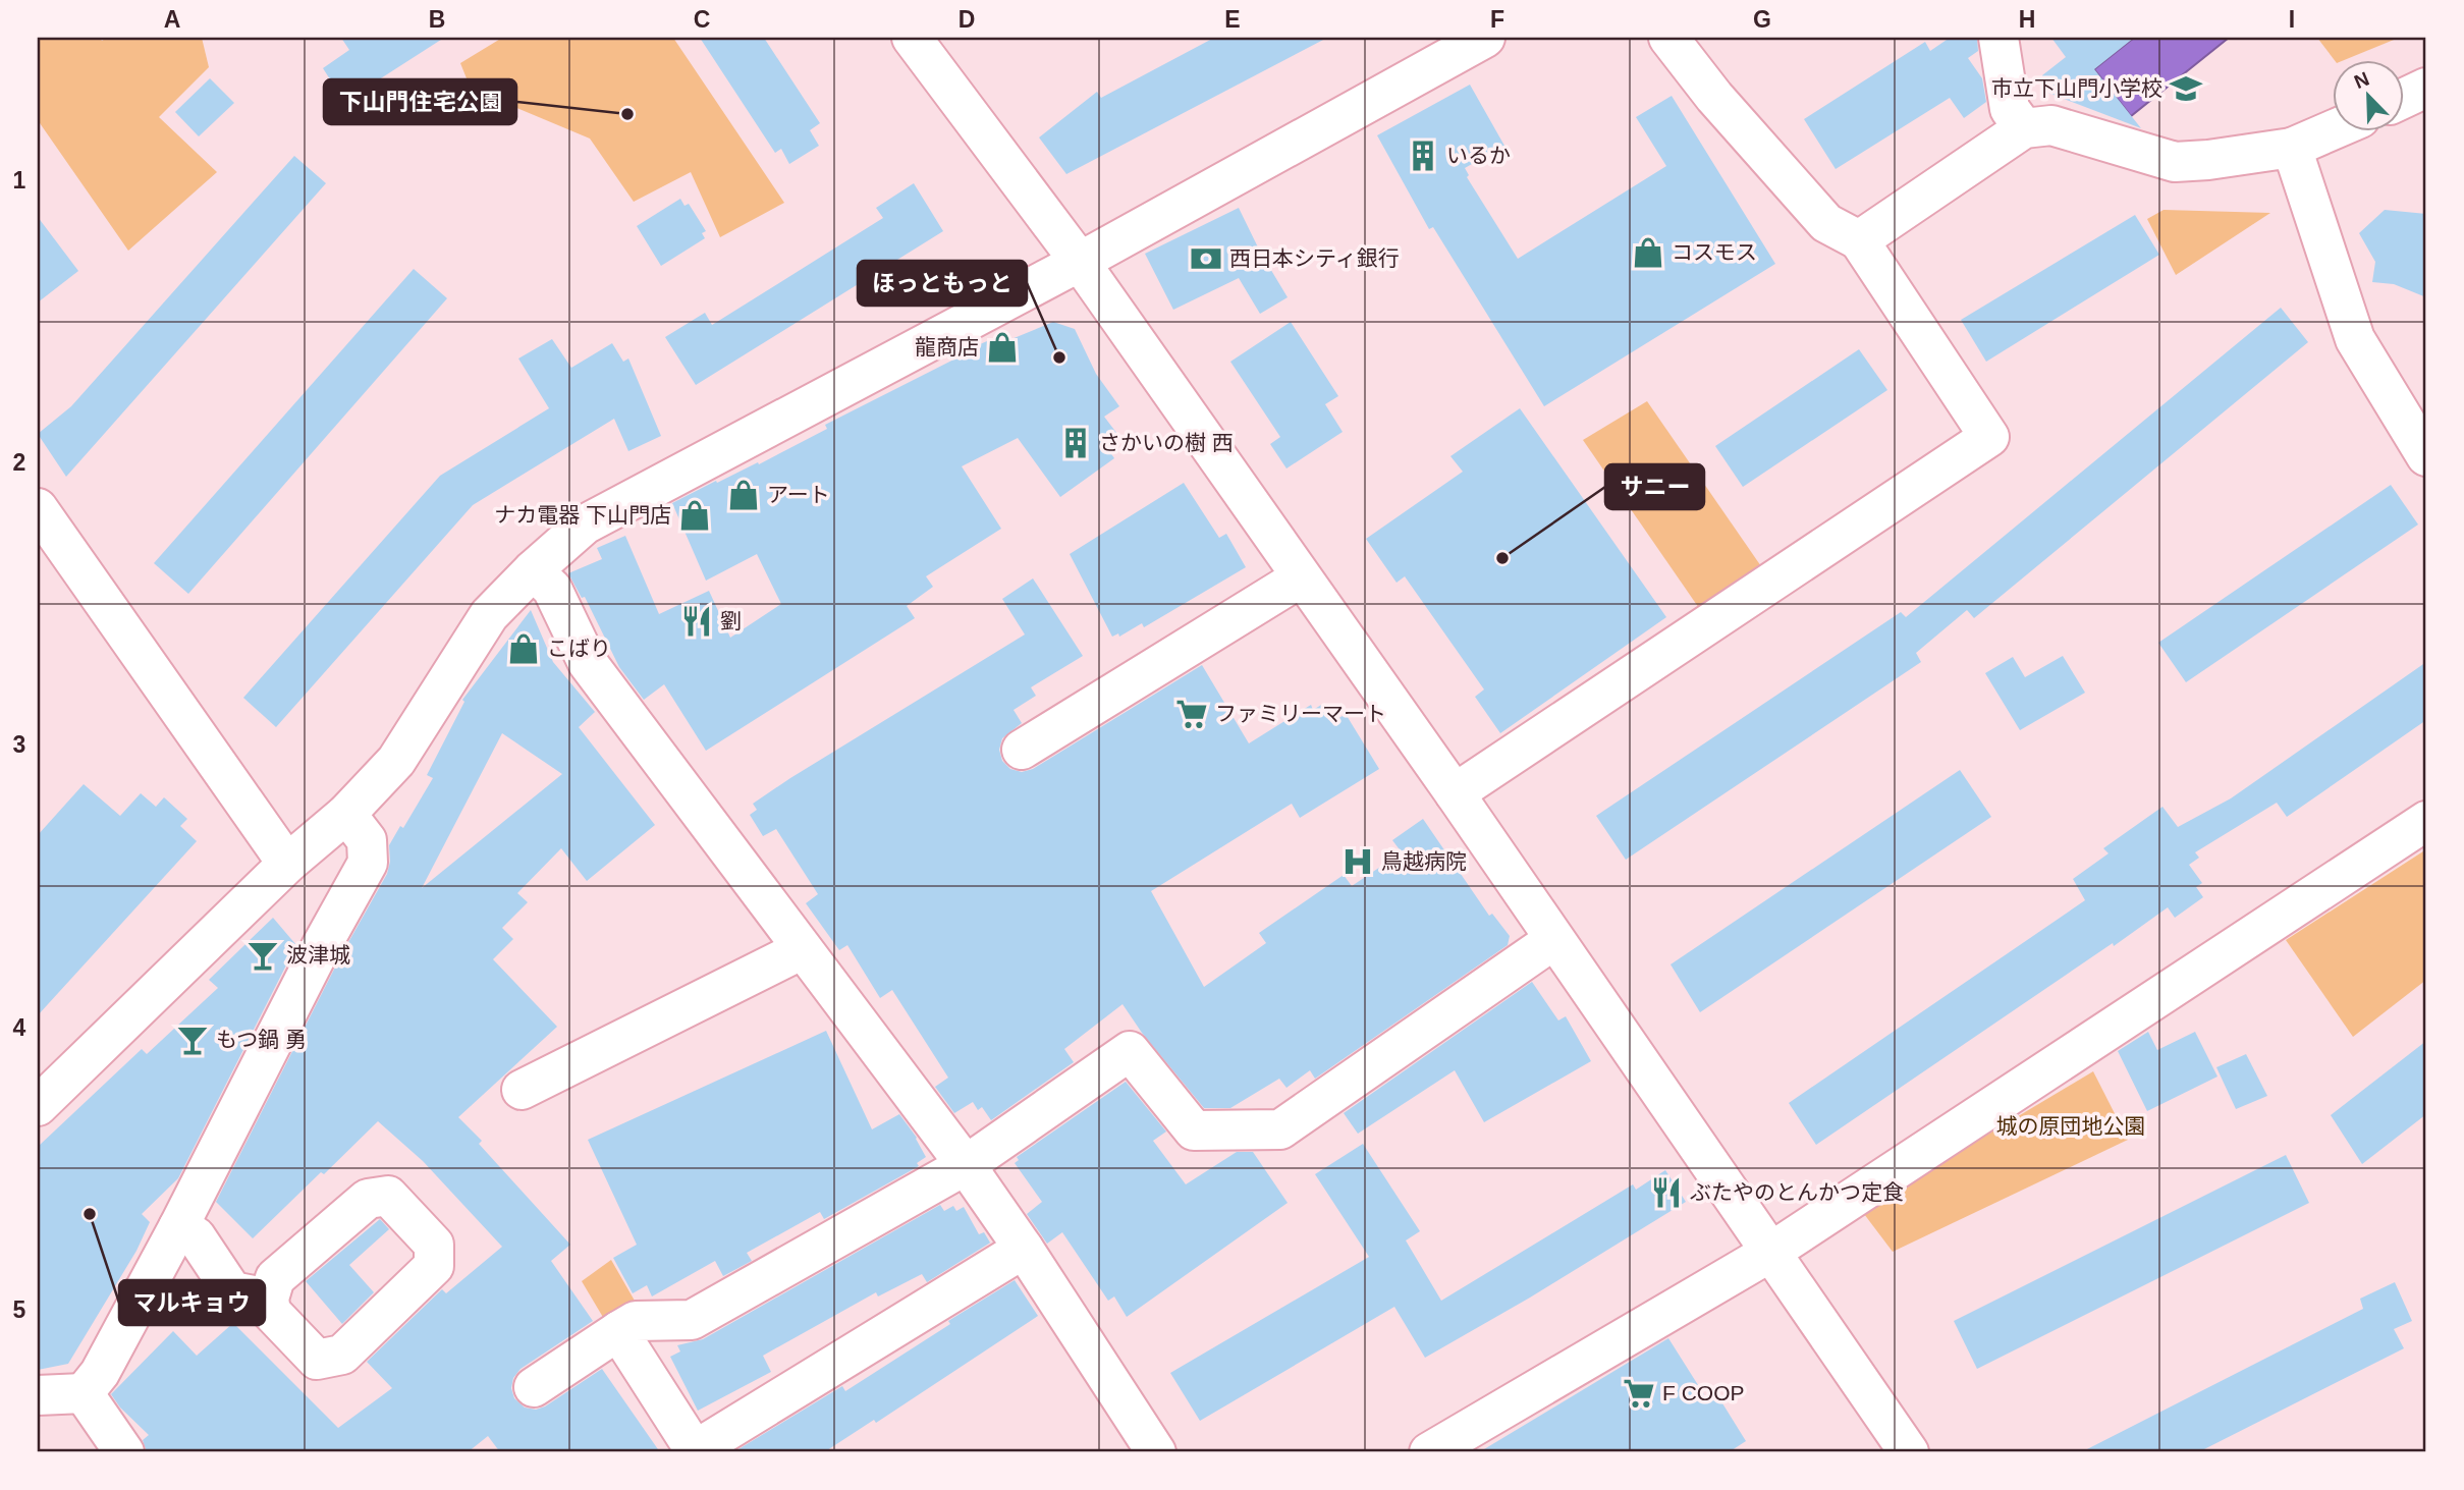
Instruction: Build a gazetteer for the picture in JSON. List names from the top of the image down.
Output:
{
  "parks": ["城の原団地公園"],
  "places": {
    "school or university": ["市立下山門小学校"],
    "other": [
      "下山門住宅公園",
      "ほっともっと",
      "サニー",
      "マルキョウ"
    ],
    "building": ["いるか", "さかいの樹 西"],
    "shop": [
      "コスモス",
      "龍商店",
      "アート",
      "ナカ電器 下山門店",
      "こばり"
    ],
    "bank": ["西日本シティ銀行"],
    "restaurant": ["劉", "ぶたやのとんかつ定食"],
    "supermarket": ["ファミリーマート", "F COOP"],
    "hospital": ["鳥越病院"],
    "bar": ["波津城", "もつ鍋 勇"]
  },
  "north": "top left",
  "grid": {
    "columns": [
      "A",
      "B",
      "C",
      "D",
      "E",
      "F",
      "G",
      "H",
      "I"
    ],
    "rows": [
      "1",
      "2",
      "3",
      "4",
      "5"
    ]
  }
}
